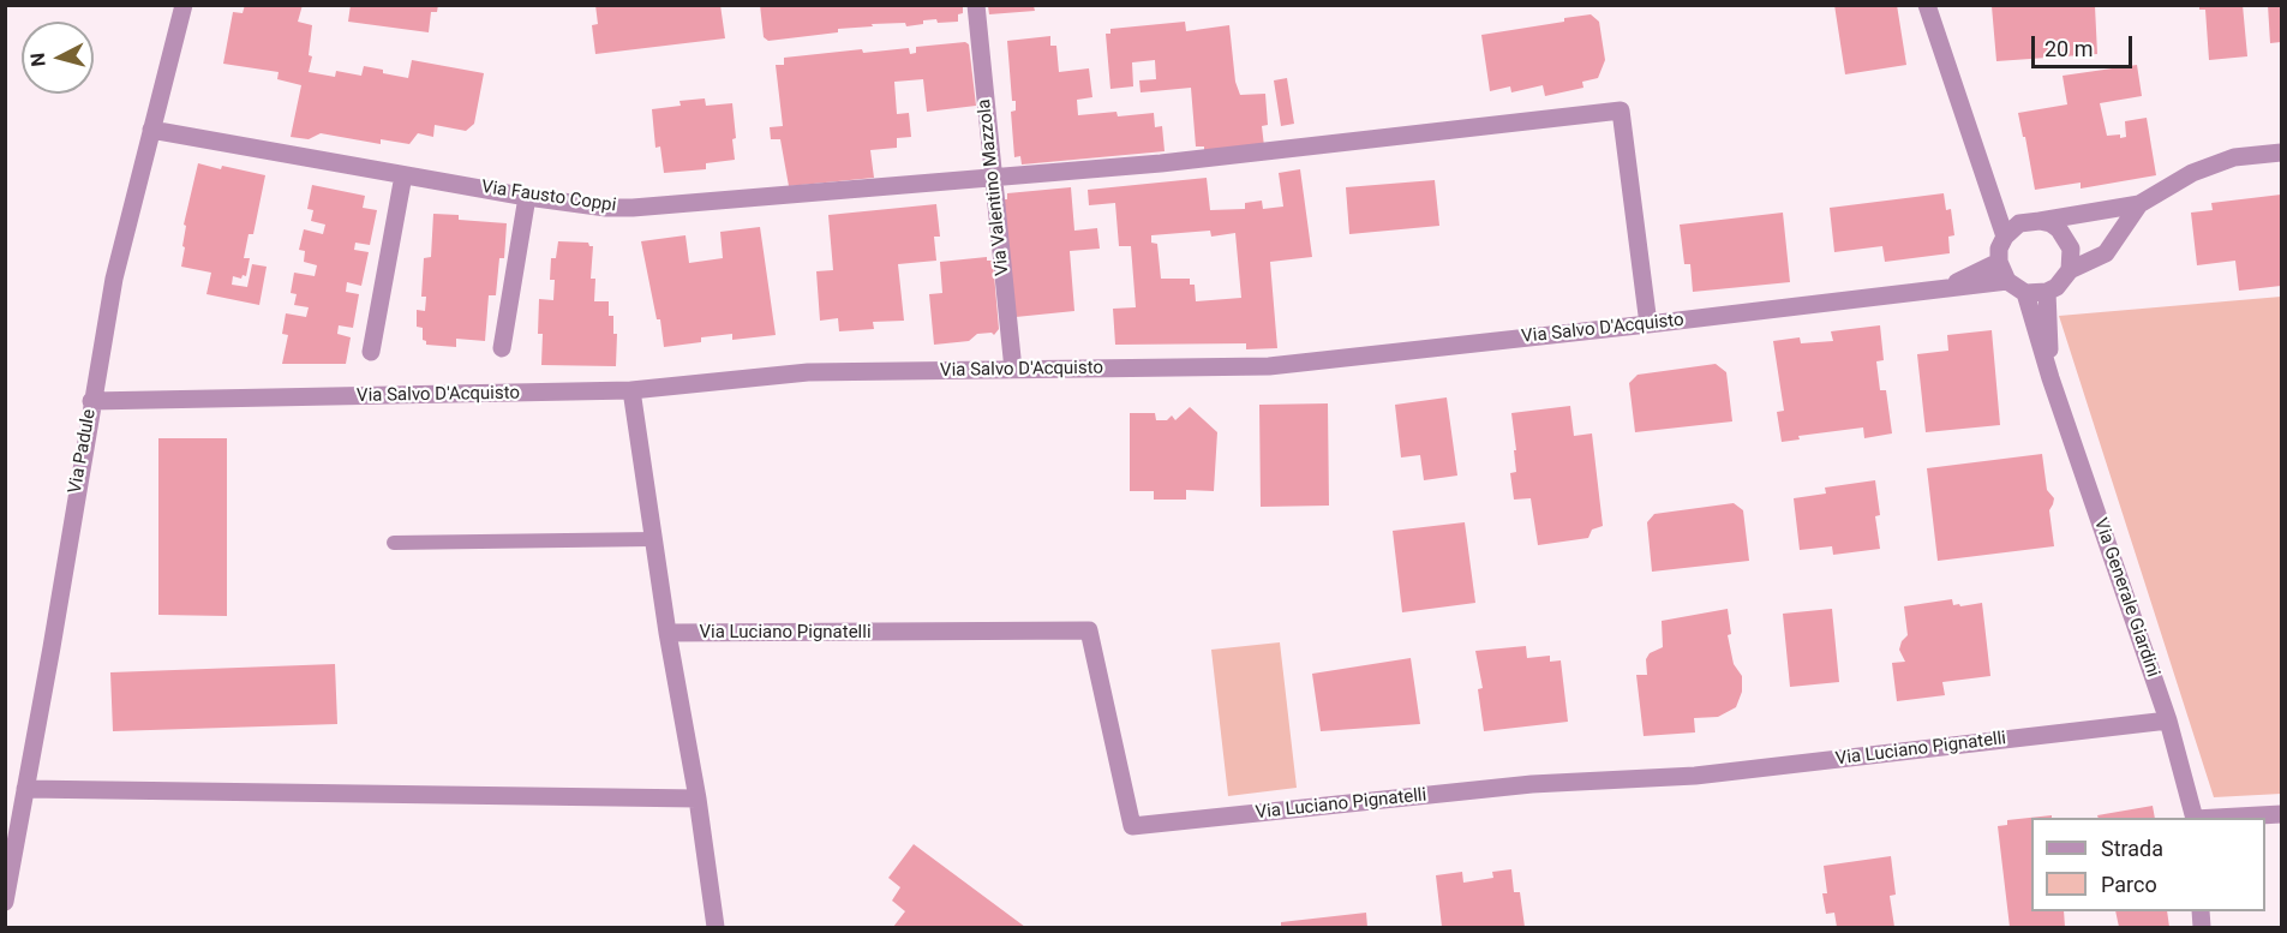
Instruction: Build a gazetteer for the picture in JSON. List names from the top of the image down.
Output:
{
  "streets": {
    "street": [
      "Via Valentino Mazzola",
      "Via Fausto Coppi",
      "Via Salvo D'Acquisto",
      "Via Padule",
      "Via Generale Giardini",
      "Via Luciano Pignatelli"
    ]
  },
  "crossings": [
    ["Via Valentino Mazzola", "Via Fausto Coppi"],
    ["Via Valentino Mazzola", "Via Salvo D'Acquisto"],
    ["Via Fausto Coppi", "Via Salvo D'Acquisto"],
    ["Via Fausto Coppi", "Via Padule"],
    ["Via Salvo D'Acquisto", "Via Padule"],
    ["Via Salvo D'Acquisto", "Via Generale Giardini"],
    ["Via Generale Giardini", "Via Luciano Pignatelli"]
  ],
  "legend": ["Strada", "Parco"],
  "scale_bar": "20 m",
  "north": "left"
}
